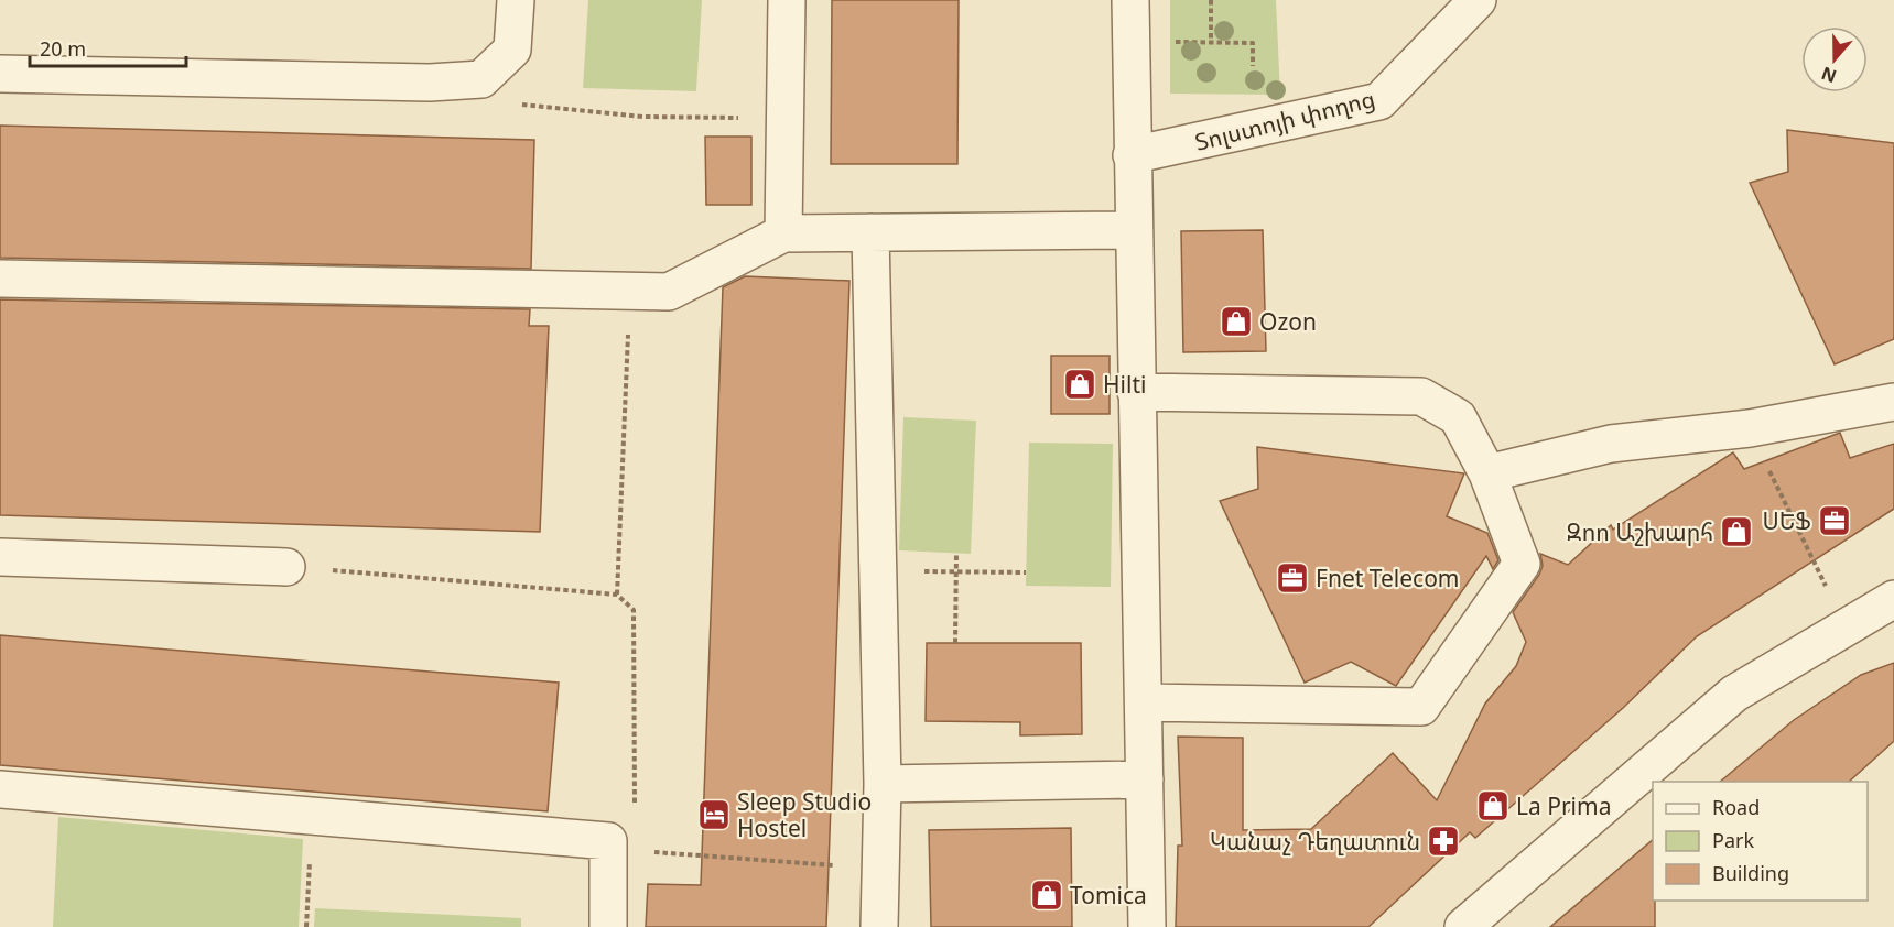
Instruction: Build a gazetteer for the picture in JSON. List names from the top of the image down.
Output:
{
  "streets": {
    "street": ["Տոլստոյի փողոց"]
  },
  "places": {
    "shop": [
      "Ozon",
      "Hilti",
      "Զոո Աշխարհ",
      "La Prima",
      "Tomica"
    ],
    "office": ["ՍԵՖ", "Fnet Telecom"],
    "hotel": ["Sleep Studio Hostel"],
    "pharmacy": ["Կանաչ Դեղատուն"]
  },
  "legend": ["Road", "Park", "Building"],
  "scale_bar": "20 m",
  "north": "bottom"
}
